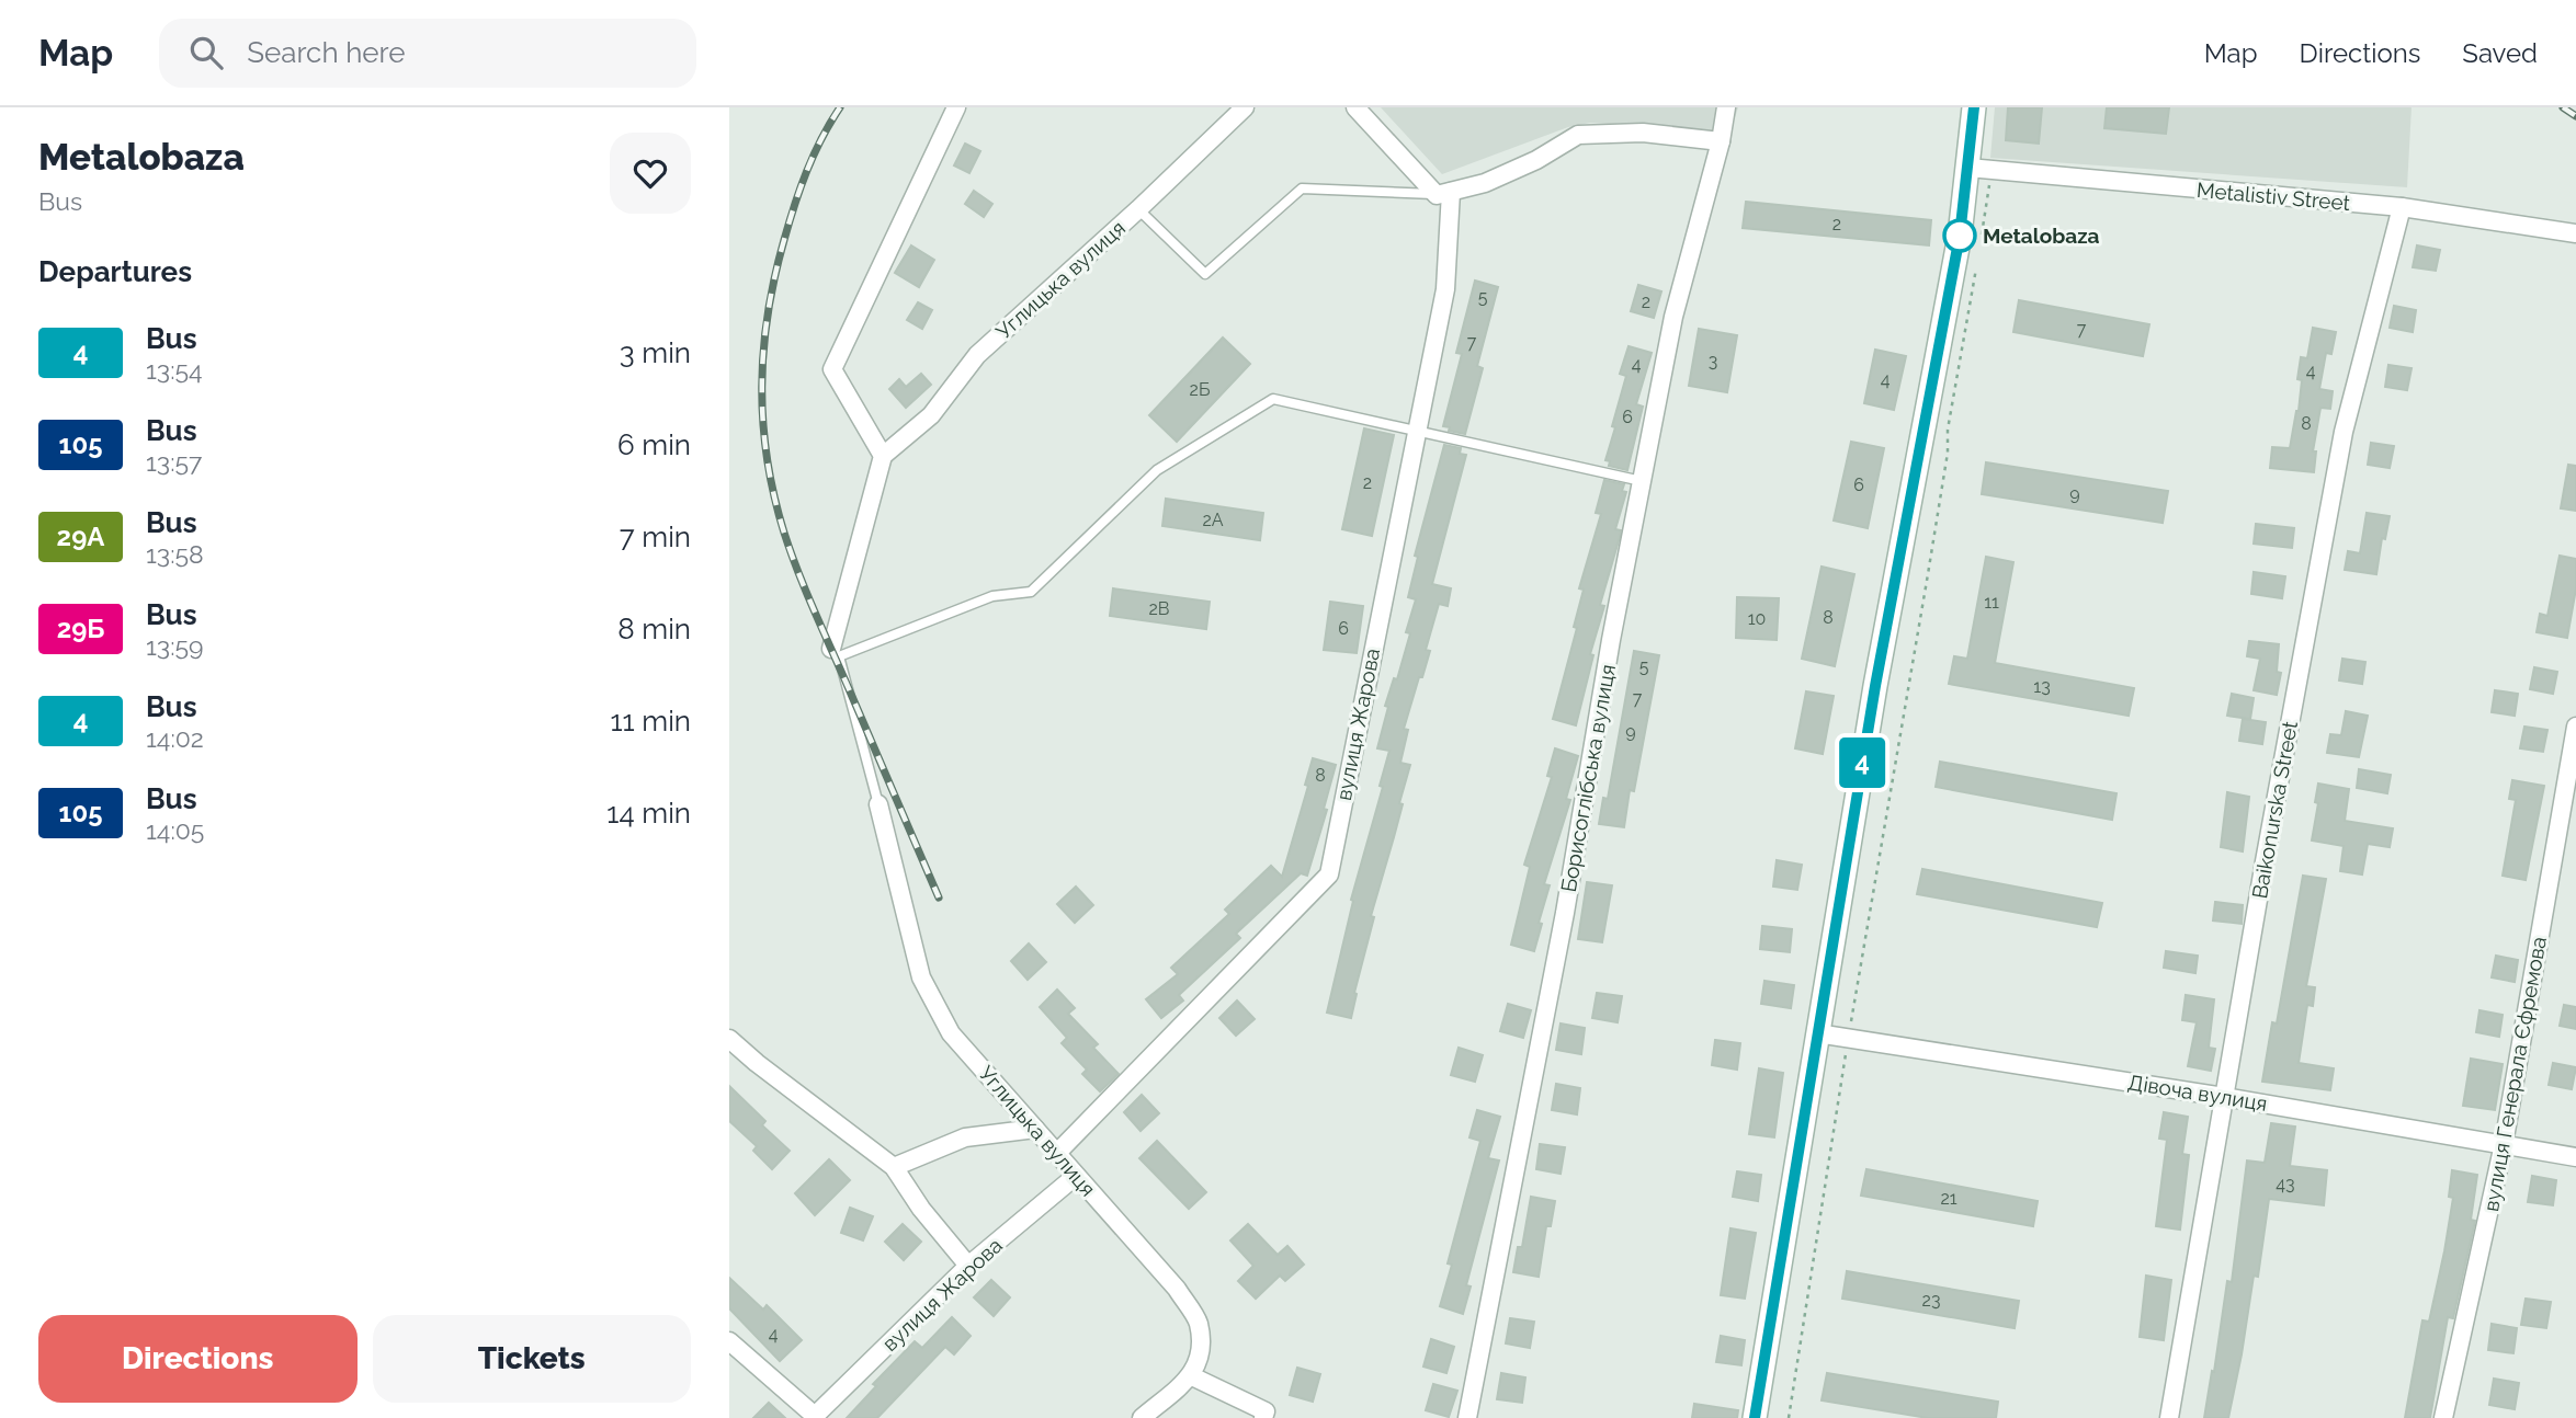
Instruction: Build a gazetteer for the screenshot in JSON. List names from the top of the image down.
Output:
{
  "streets": {
    "street": [
      "Metalistiv Street",
      "Углицька вулиця",
      "вулиця Жарова",
      "Борисоглібська вулиця",
      "Baikonurska Street",
      "вулиця Генерала Єфремова",
      "Дівоча вулиця"
    ]
  },
  "crossings": [
    ["Metalistiv Street", "Baikonurska Street"],
    ["Углицька вулиця", "вулиця Жарова"],
    ["Baikonurska Street", "Дівоча вулиця"],
    ["вулиця Генерала Єфремова", "Дівоча вулиця"]
  ],
  "places": ["Metalobaza"],
  "lines": ["bus line 4"],
  "house_numbers": [
    "2",
    "5",
    "2",
    "7",
    "7",
    "3",
    "4",
    "4",
    "4",
    "2Б",
    "6",
    "8",
    "2",
    "6",
    "9",
    "2А",
    "11",
    "2В",
    "8",
    "10",
    "6",
    "5",
    "13",
    "7",
    "9",
    "8",
    "43",
    "21",
    "23",
    "4"
  ],
  "page": {
    "header": "Map",
    "search": "Search here",
    "nav": ["Map", "Directions", "Saved"],
    "heading": [
      ["Metalobaza", "Bus"],
      "Departures"
    ],
    "on_map": "4",
    "list": [
      {
        "mark": "4",
        "name": "Bus",
        "note": "13:54",
        "value": "3 min"
      },
      {
        "mark": "105",
        "name": "Bus",
        "note": "13:57",
        "value": "6 min"
      },
      {
        "mark": "29A",
        "name": "Bus",
        "note": "13:58",
        "value": "7 min"
      },
      {
        "mark": "29Б",
        "name": "Bus",
        "note": "13:59",
        "value": "8 min"
      },
      {
        "mark": "4",
        "name": "Bus",
        "note": "14:02",
        "value": "11 min"
      },
      {
        "mark": "105",
        "name": "Bus",
        "note": "14:05",
        "value": "14 min"
      }
    ],
    "buttons": ["Directions", "Tickets"]
  }
}
